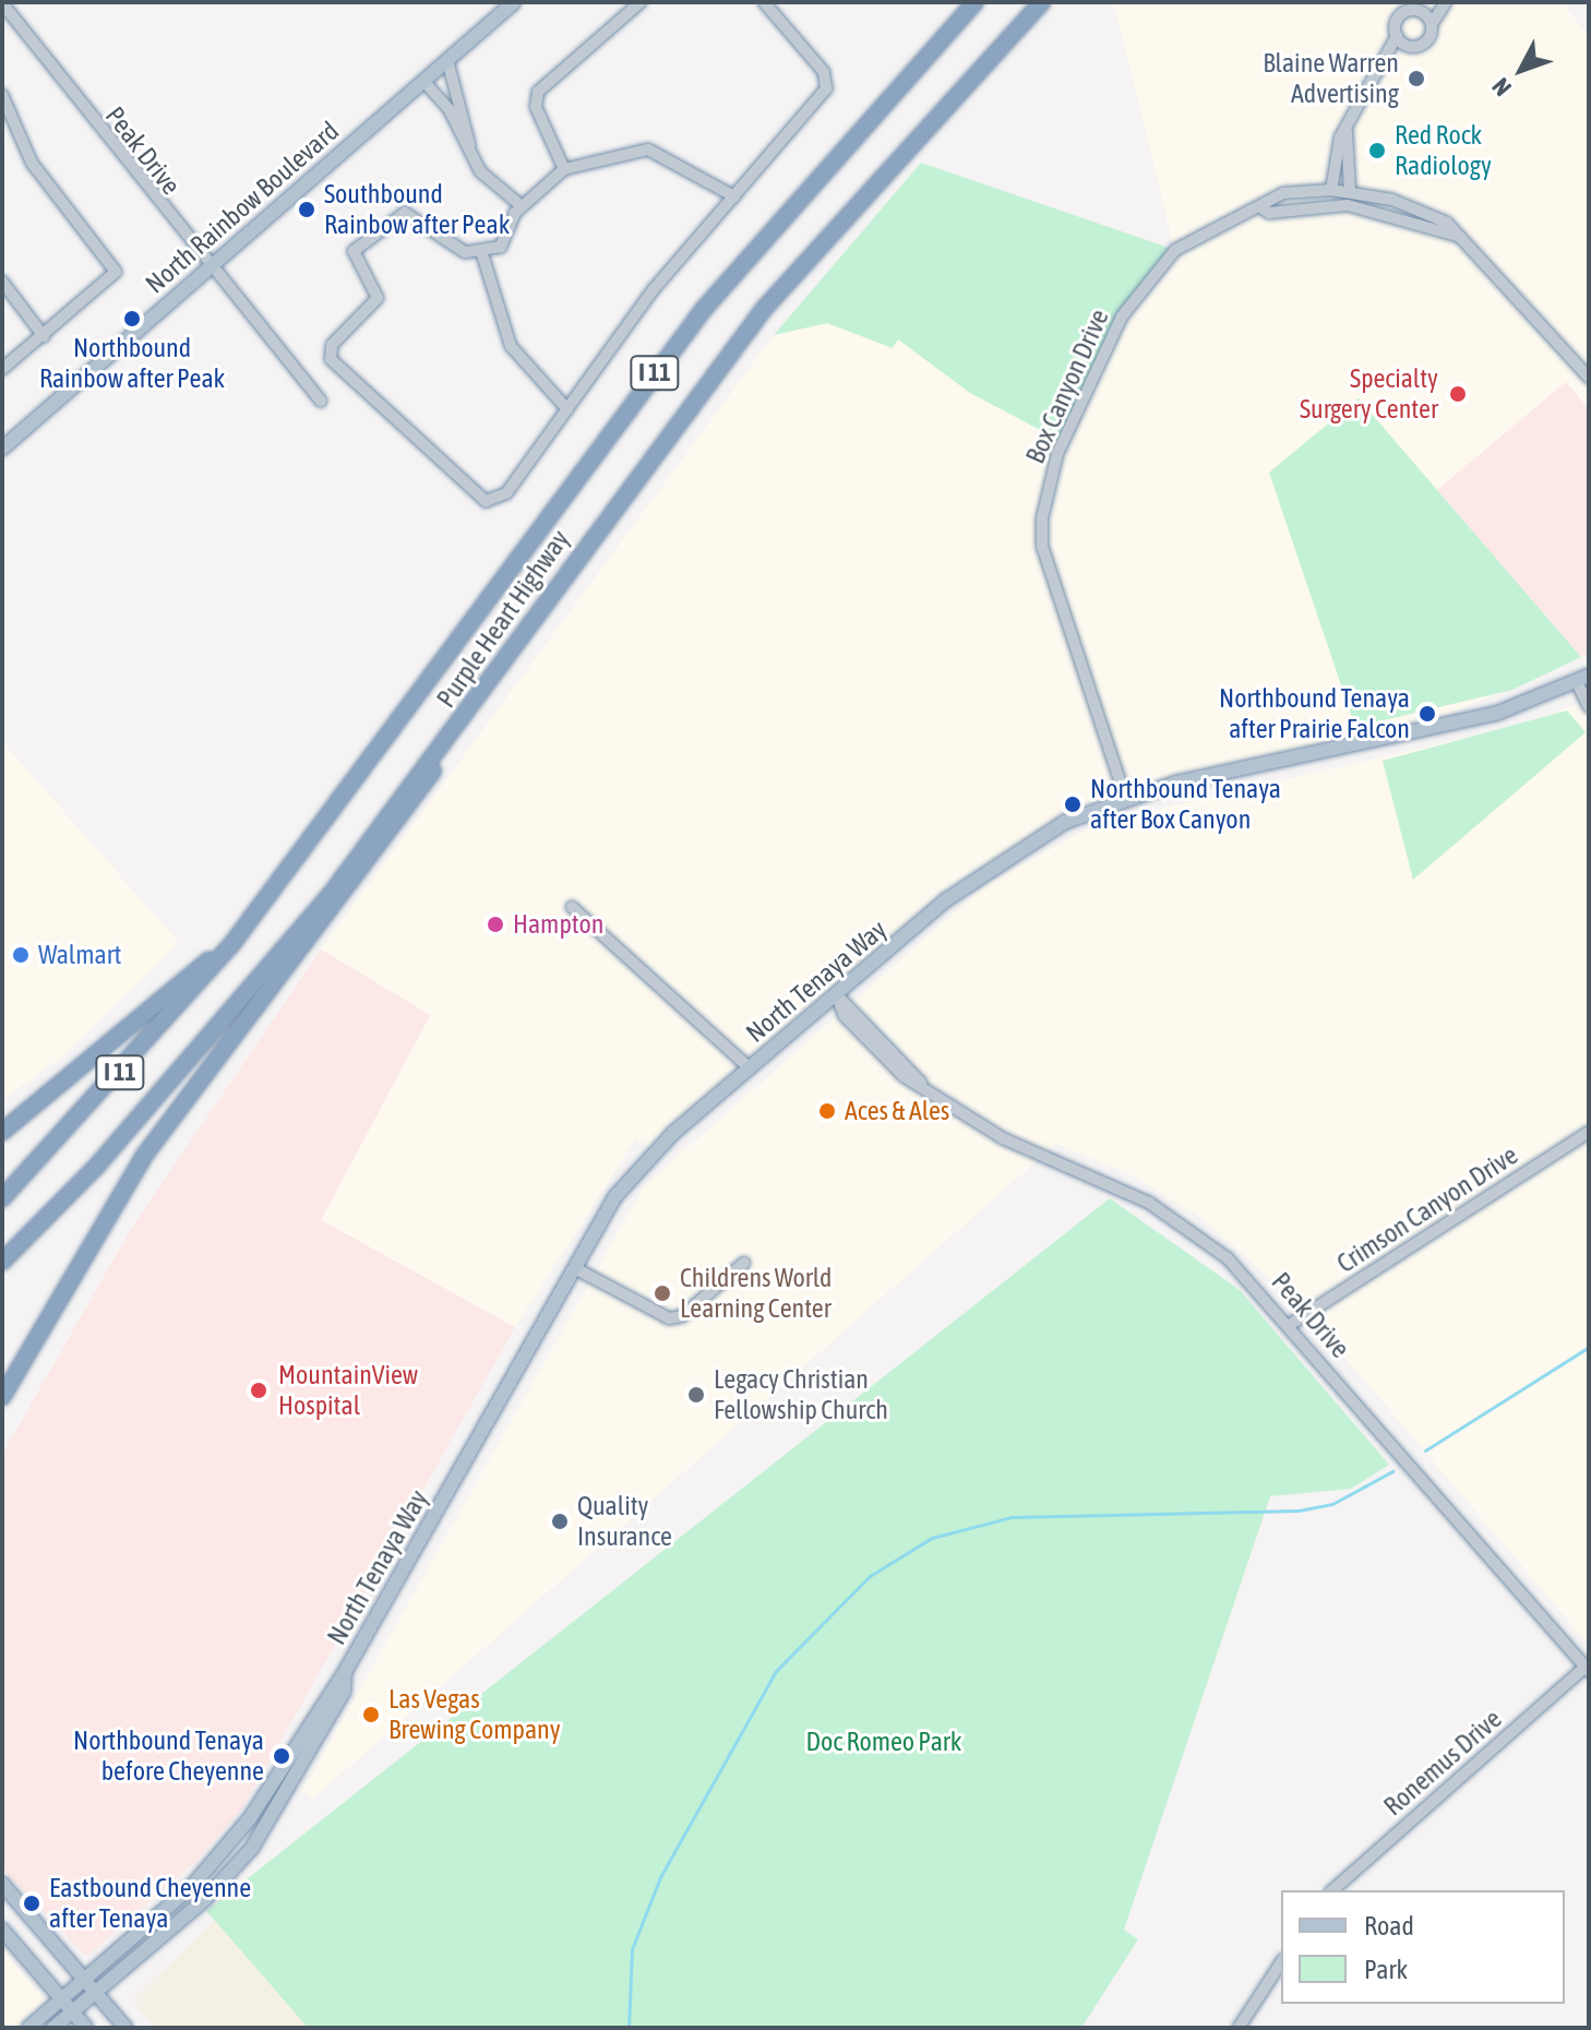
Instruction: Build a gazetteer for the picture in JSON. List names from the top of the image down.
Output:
{
  "streets": {
    "highway": ["I 11", "Purple Heart Highway"],
    "main road": ["North Rainbow Boulevard", "North Tenaya Way"],
    "street": [
      "Peak Drive",
      "Box Canyon Drive",
      "Crimson Canyon Drive",
      "Ronemus Drive"
    ]
  },
  "crossings": [
    ["Peak Drive", "North Rainbow Boulevard"],
    ["Peak Drive", "North Tenaya Way"],
    ["Peak Drive", "Crimson Canyon Drive"],
    ["Peak Drive", "Ronemus Drive"],
    ["Box Canyon Drive", "North Tenaya Way"]
  ],
  "parks": ["Doc Romeo Park"],
  "places": [
    "Blaine Warren Advertising",
    "Red Rock Radiology",
    "Southbound Rainbow after Peak",
    "Northbound Rainbow after Peak",
    "Specialty Surgery Center",
    "Northbound Tenaya after Prairie Falcon",
    "Northbound Tenaya after Box Canyon",
    "Hampton",
    "Walmart",
    "Aces & Ales",
    "Childrens World Learning Center",
    "MountainView Hospital",
    "Legacy Christian Fellowship Church",
    "Quality Insurance",
    "Las Vegas Brewing Company",
    "Northbound Tenaya before Cheyenne",
    "Eastbound Cheyenne after Tenaya"
  ],
  "legend": ["Road", "Park"],
  "north": "bottom left"
}
